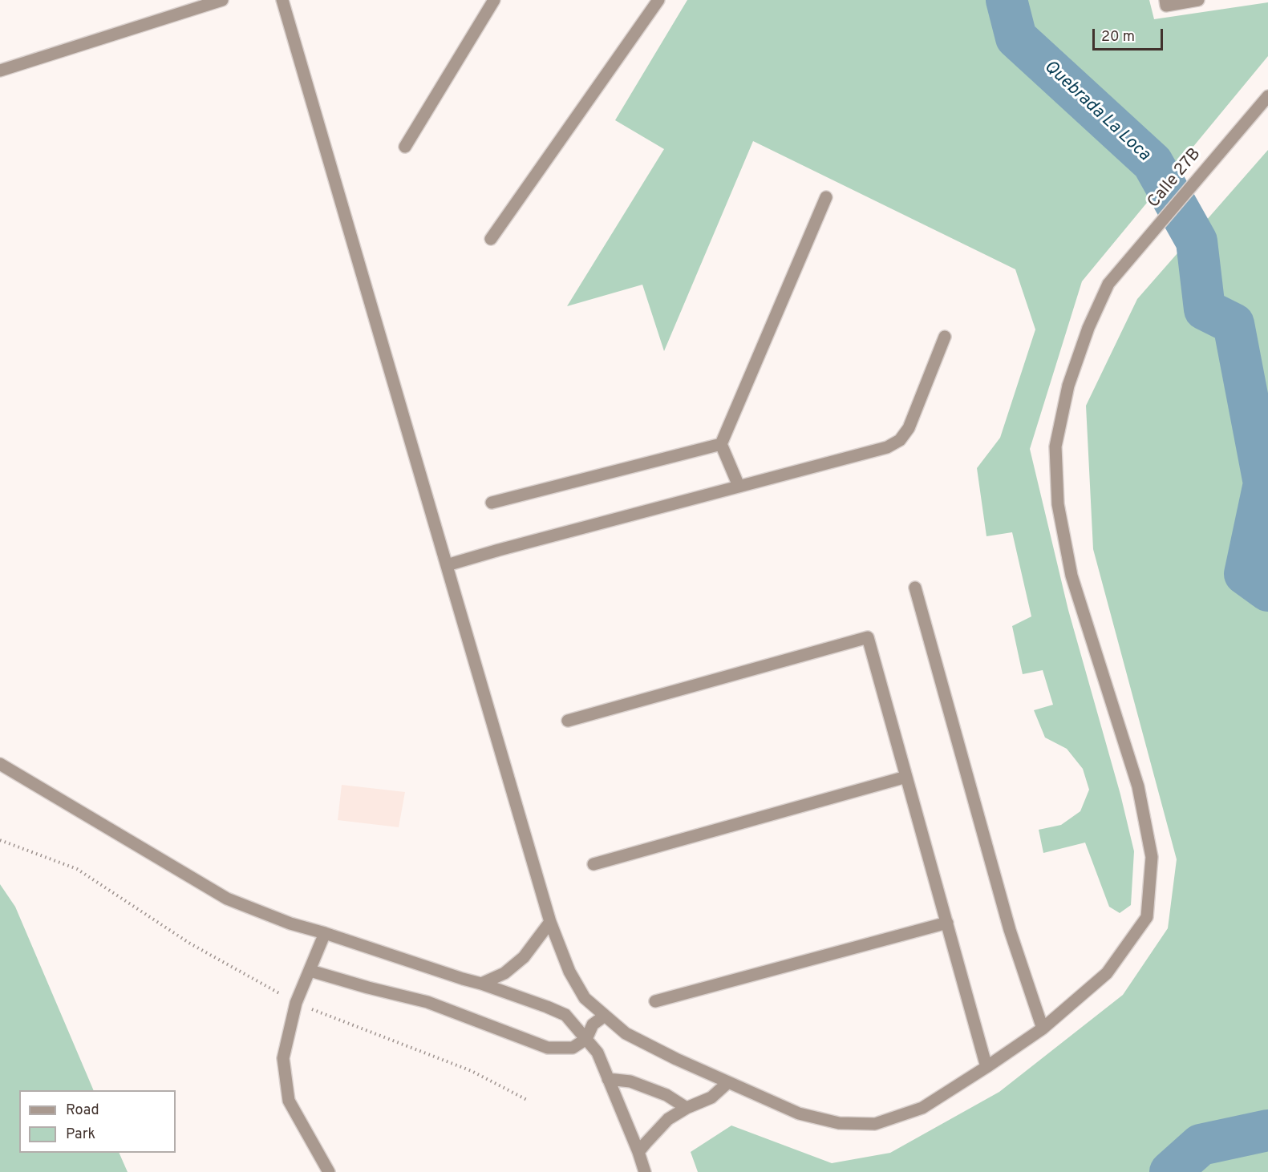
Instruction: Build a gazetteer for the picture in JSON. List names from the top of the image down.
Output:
{
  "streets": {
    "street": ["Calle 27B"]
  },
  "water": ["Quebrada La Loca"],
  "legend": ["Road", "Park"],
  "scale_bar": "20 m"
}
